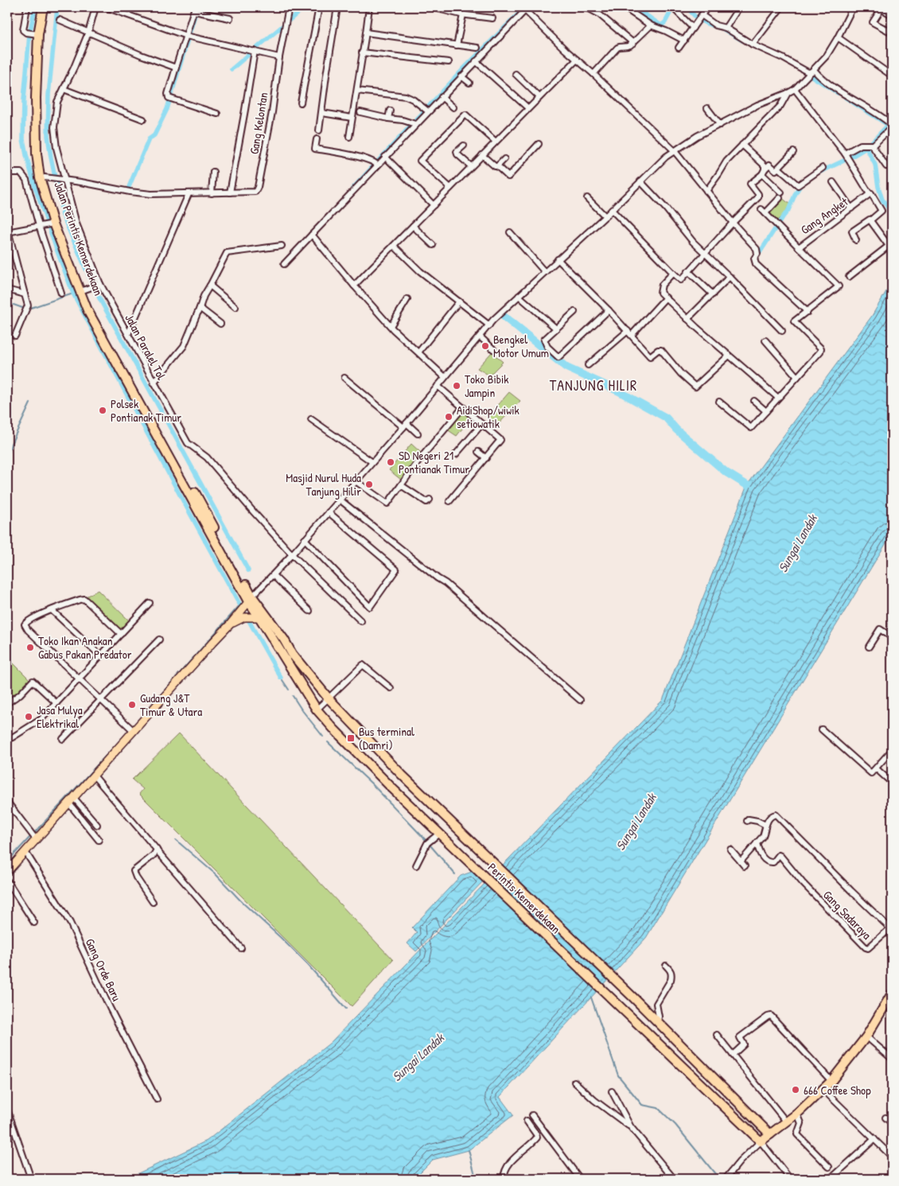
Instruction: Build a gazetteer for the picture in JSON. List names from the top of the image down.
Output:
{
  "streets": {
    "highway": ["Jalan Perintis Kemerdekaan", "Perintis Kemerdekaan"],
    "street": [
      "Gang Kelontan",
      "Gang Angket",
      "Jalan Paralel Tol",
      "Gang Sadaraya",
      "Gang Orde Baru"
    ]
  },
  "districts": ["TANJUNG HILIR"],
  "water": ["Sungai Landak"],
  "places": {
    "other": [
      "Bengkel Motor Umum",
      "Toko Bibik Jampin",
      "Polsek Pontianak Timur",
      "AidiShop/wiwik setiowatik",
      "SD Negeri 21 Pontianak Timur",
      "Masjid Nurul Huda Tanjung Hilir",
      "Toko Ikan Anakan Gabus Pakan Predator",
      "Gudang J&T Timur & Utara",
      "Jasa Mulya Elektrikal",
      "666 Coffee Shop"
    ],
    "transit": ["Bus terminal (Damri)"]
  }
}
